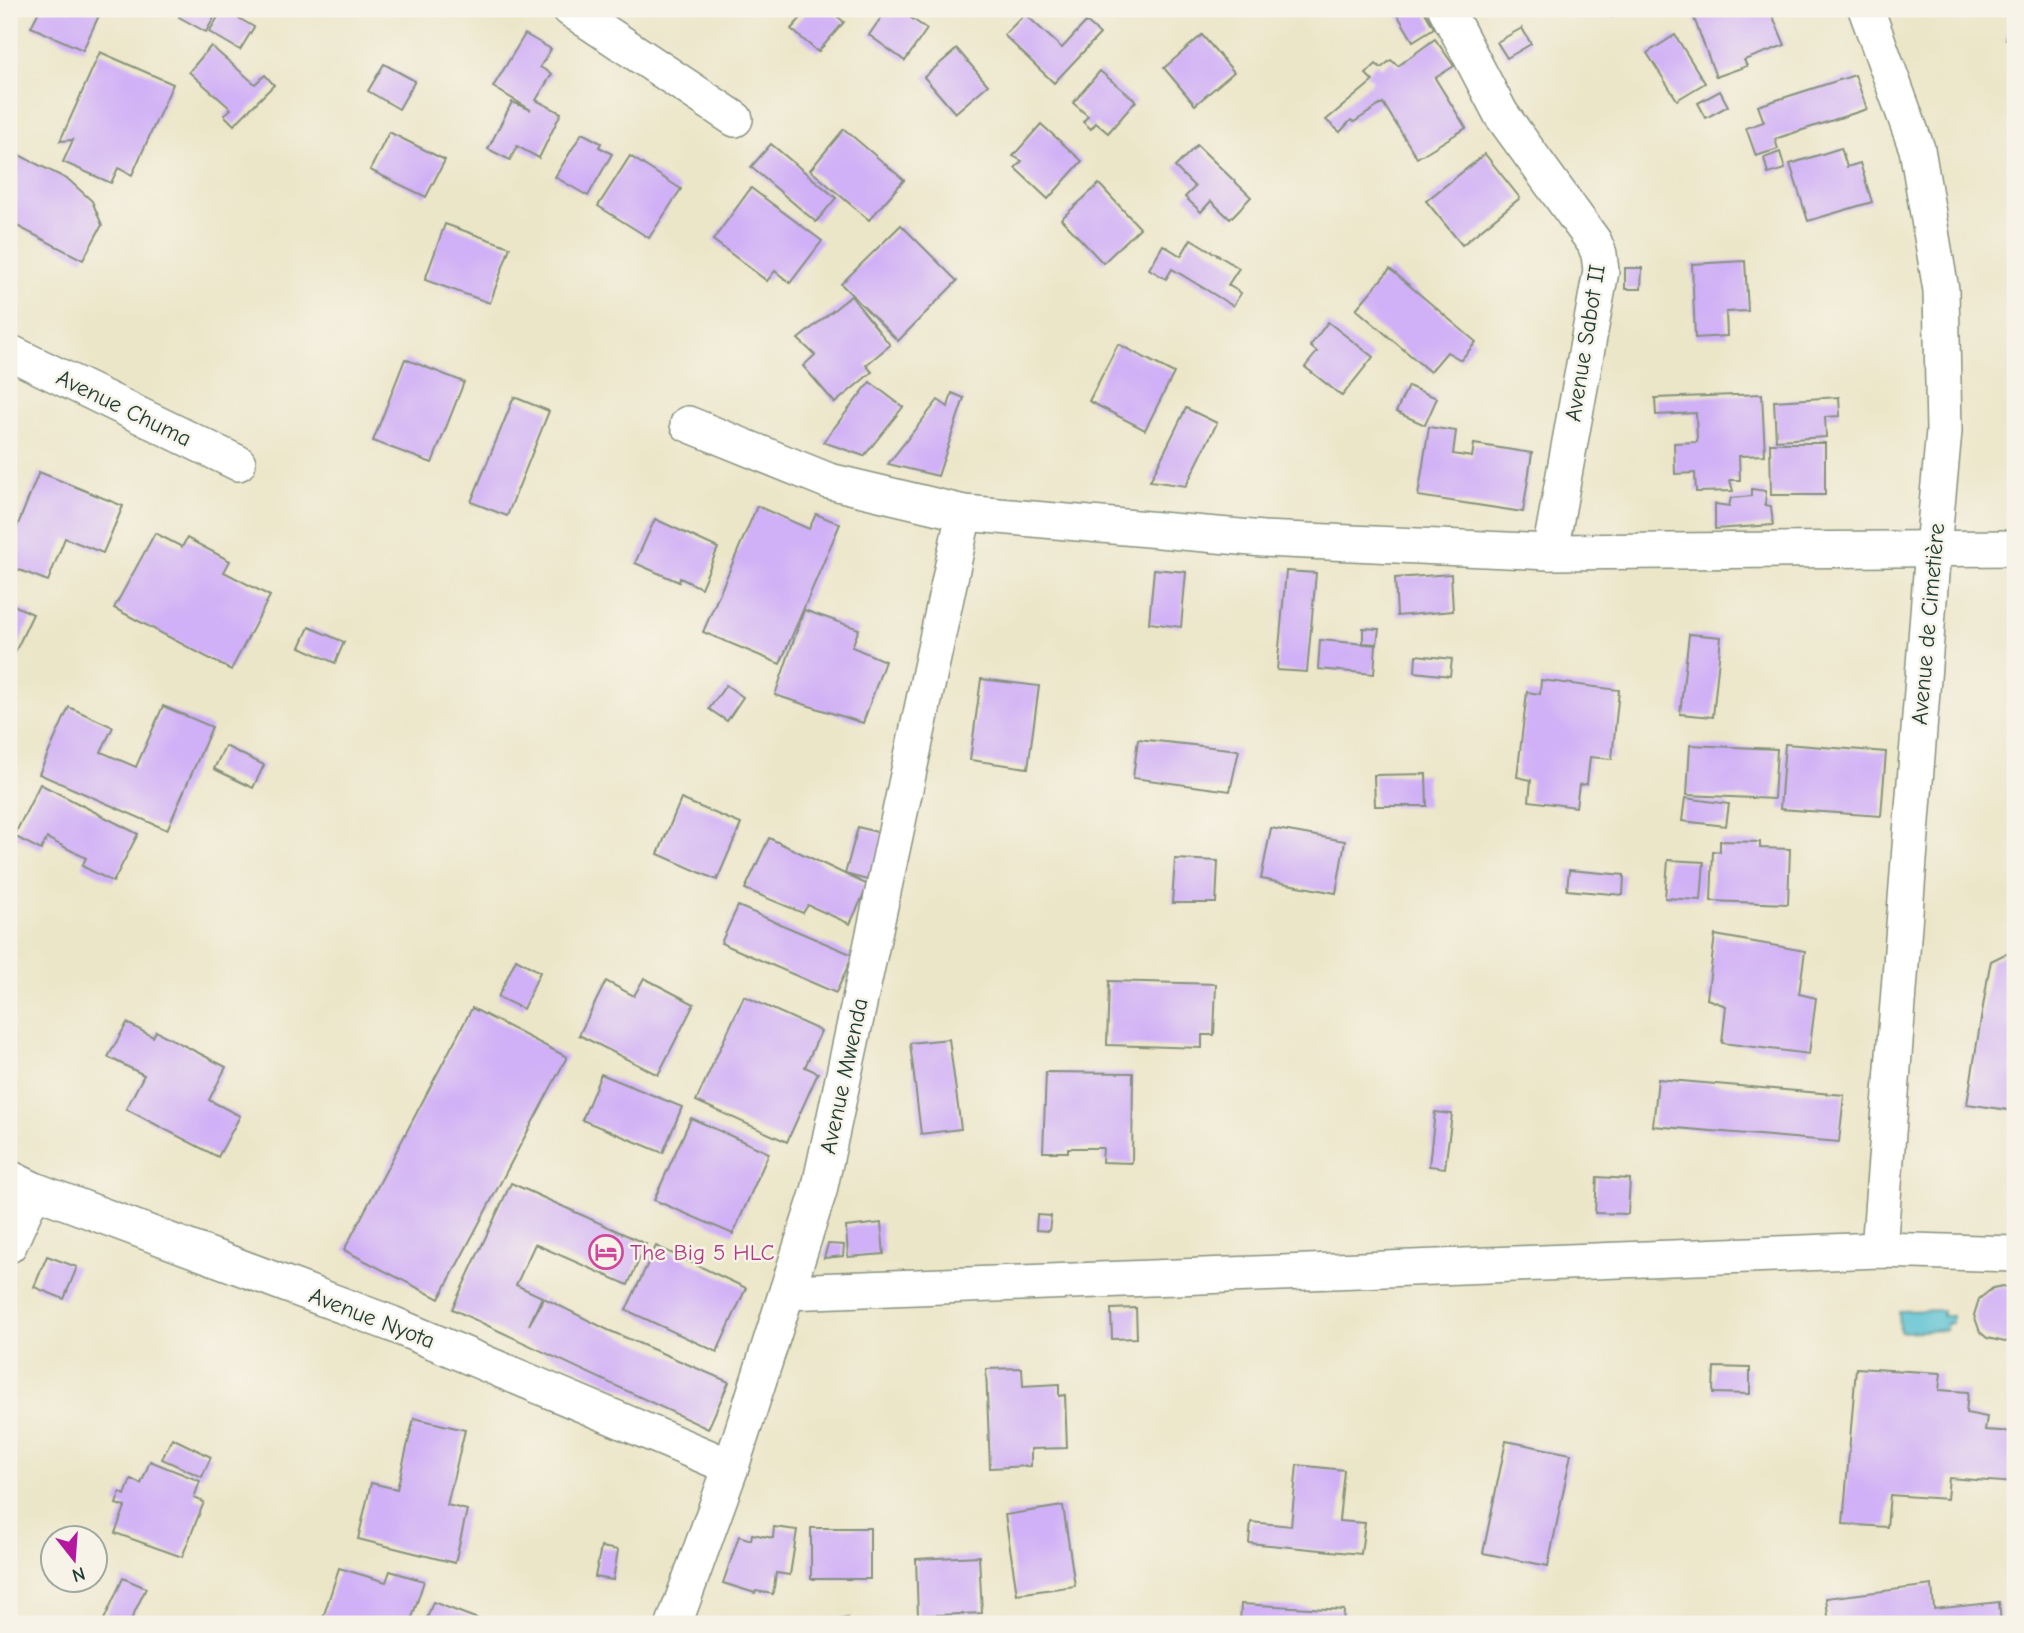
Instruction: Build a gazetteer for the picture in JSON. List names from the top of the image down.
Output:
{
  "streets": {
    "street": [
      "Avenue Sabot II",
      "Avenue Chuma",
      "Avenue de Cimetière",
      "Avenue Mwenda",
      "Avenue Nyota"
    ]
  },
  "crossings": [
    ["Avenue Mwenda", "Avenue Nyota"]
  ],
  "places": {
    "hotel": ["The Big 5 HLC"]
  },
  "north": "bottom"
}
